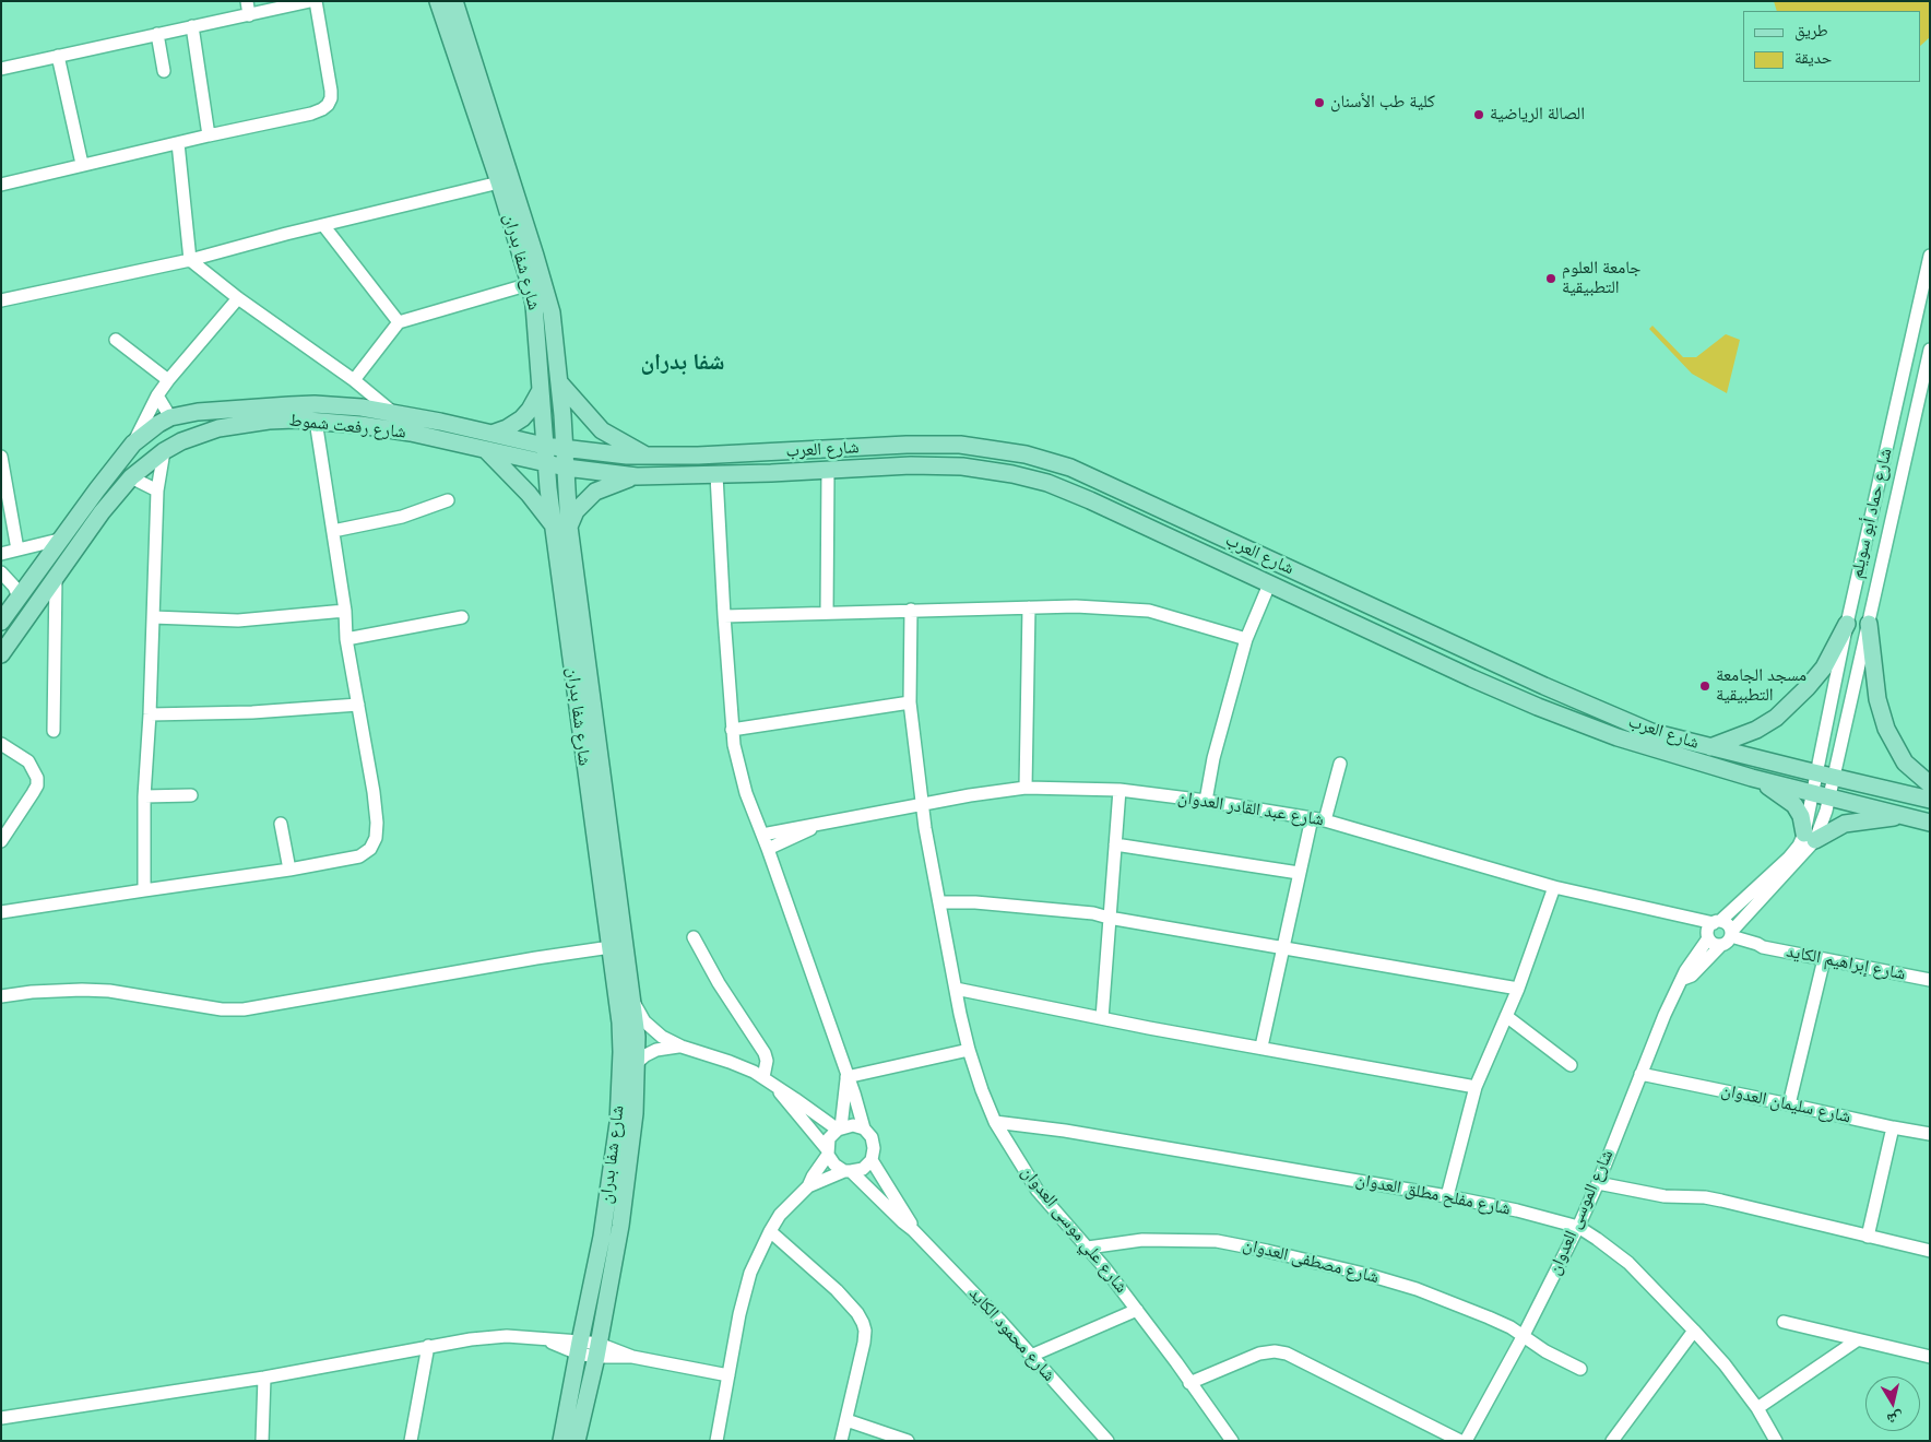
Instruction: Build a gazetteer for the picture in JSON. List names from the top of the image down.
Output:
{
  "streets": {
    "main road": ["شارع شفا بدران", "شارع رفعت شموط", "شارع العرب"],
    "street": [
      "شارع حماد أبو سويلم",
      "شارع عبد القادر العدوان",
      "شارع إبراهيم الكايد",
      "شارع سليمان العدوان",
      "شارع مفلح مطلق العدوان",
      "شارع الموسى العدوان",
      "شارع علي موسى العدوان",
      "شارع مصطفى العدوان",
      "شارع محمود الكايد"
    ]
  },
  "crossings": [
    ["شارع شفا بدران", "شارع رفعت شموط"],
    ["شارع شفا بدران", "شارع العرب"],
    ["شارع رفعت شموط", "شارع العرب"],
    ["شارع العرب", "شارع حماد أبو سويلم"],
    ["شارع العرب", "شارع الموسى العدوان"],
    ["شارع حماد أبو سويلم", "شارع الموسى العدوان"],
    ["شارع عبد القادر العدوان", "شارع إبراهيم الكايد"],
    ["شارع عبد القادر العدوان", "شارع الموسى العدوان"],
    ["شارع عبد القادر العدوان", "شارع علي موسى العدوان"],
    ["شارع إبراهيم الكايد", "شارع الموسى العدوان"],
    ["شارع سليمان العدوان", "شارع الموسى العدوان"],
    ["شارع مفلح مطلق العدوان", "شارع الموسى العدوان"],
    ["شارع مفلح مطلق العدوان", "شارع علي موسى العدوان"],
    ["شارع الموسى العدوان", "شارع مصطفى العدوان"],
    ["شارع علي موسى العدوان", "شارع مصطفى العدوان"]
  ],
  "districts": ["شفا بدران"],
  "places": [
    "كلية طب الأسنان",
    "الصالة الرياضية",
    "جامعة العلوم التطبيقية",
    "مسجد الجامعة التطبيقية"
  ],
  "legend": ["طريق", "حديقة"],
  "north": "bottom"
}
